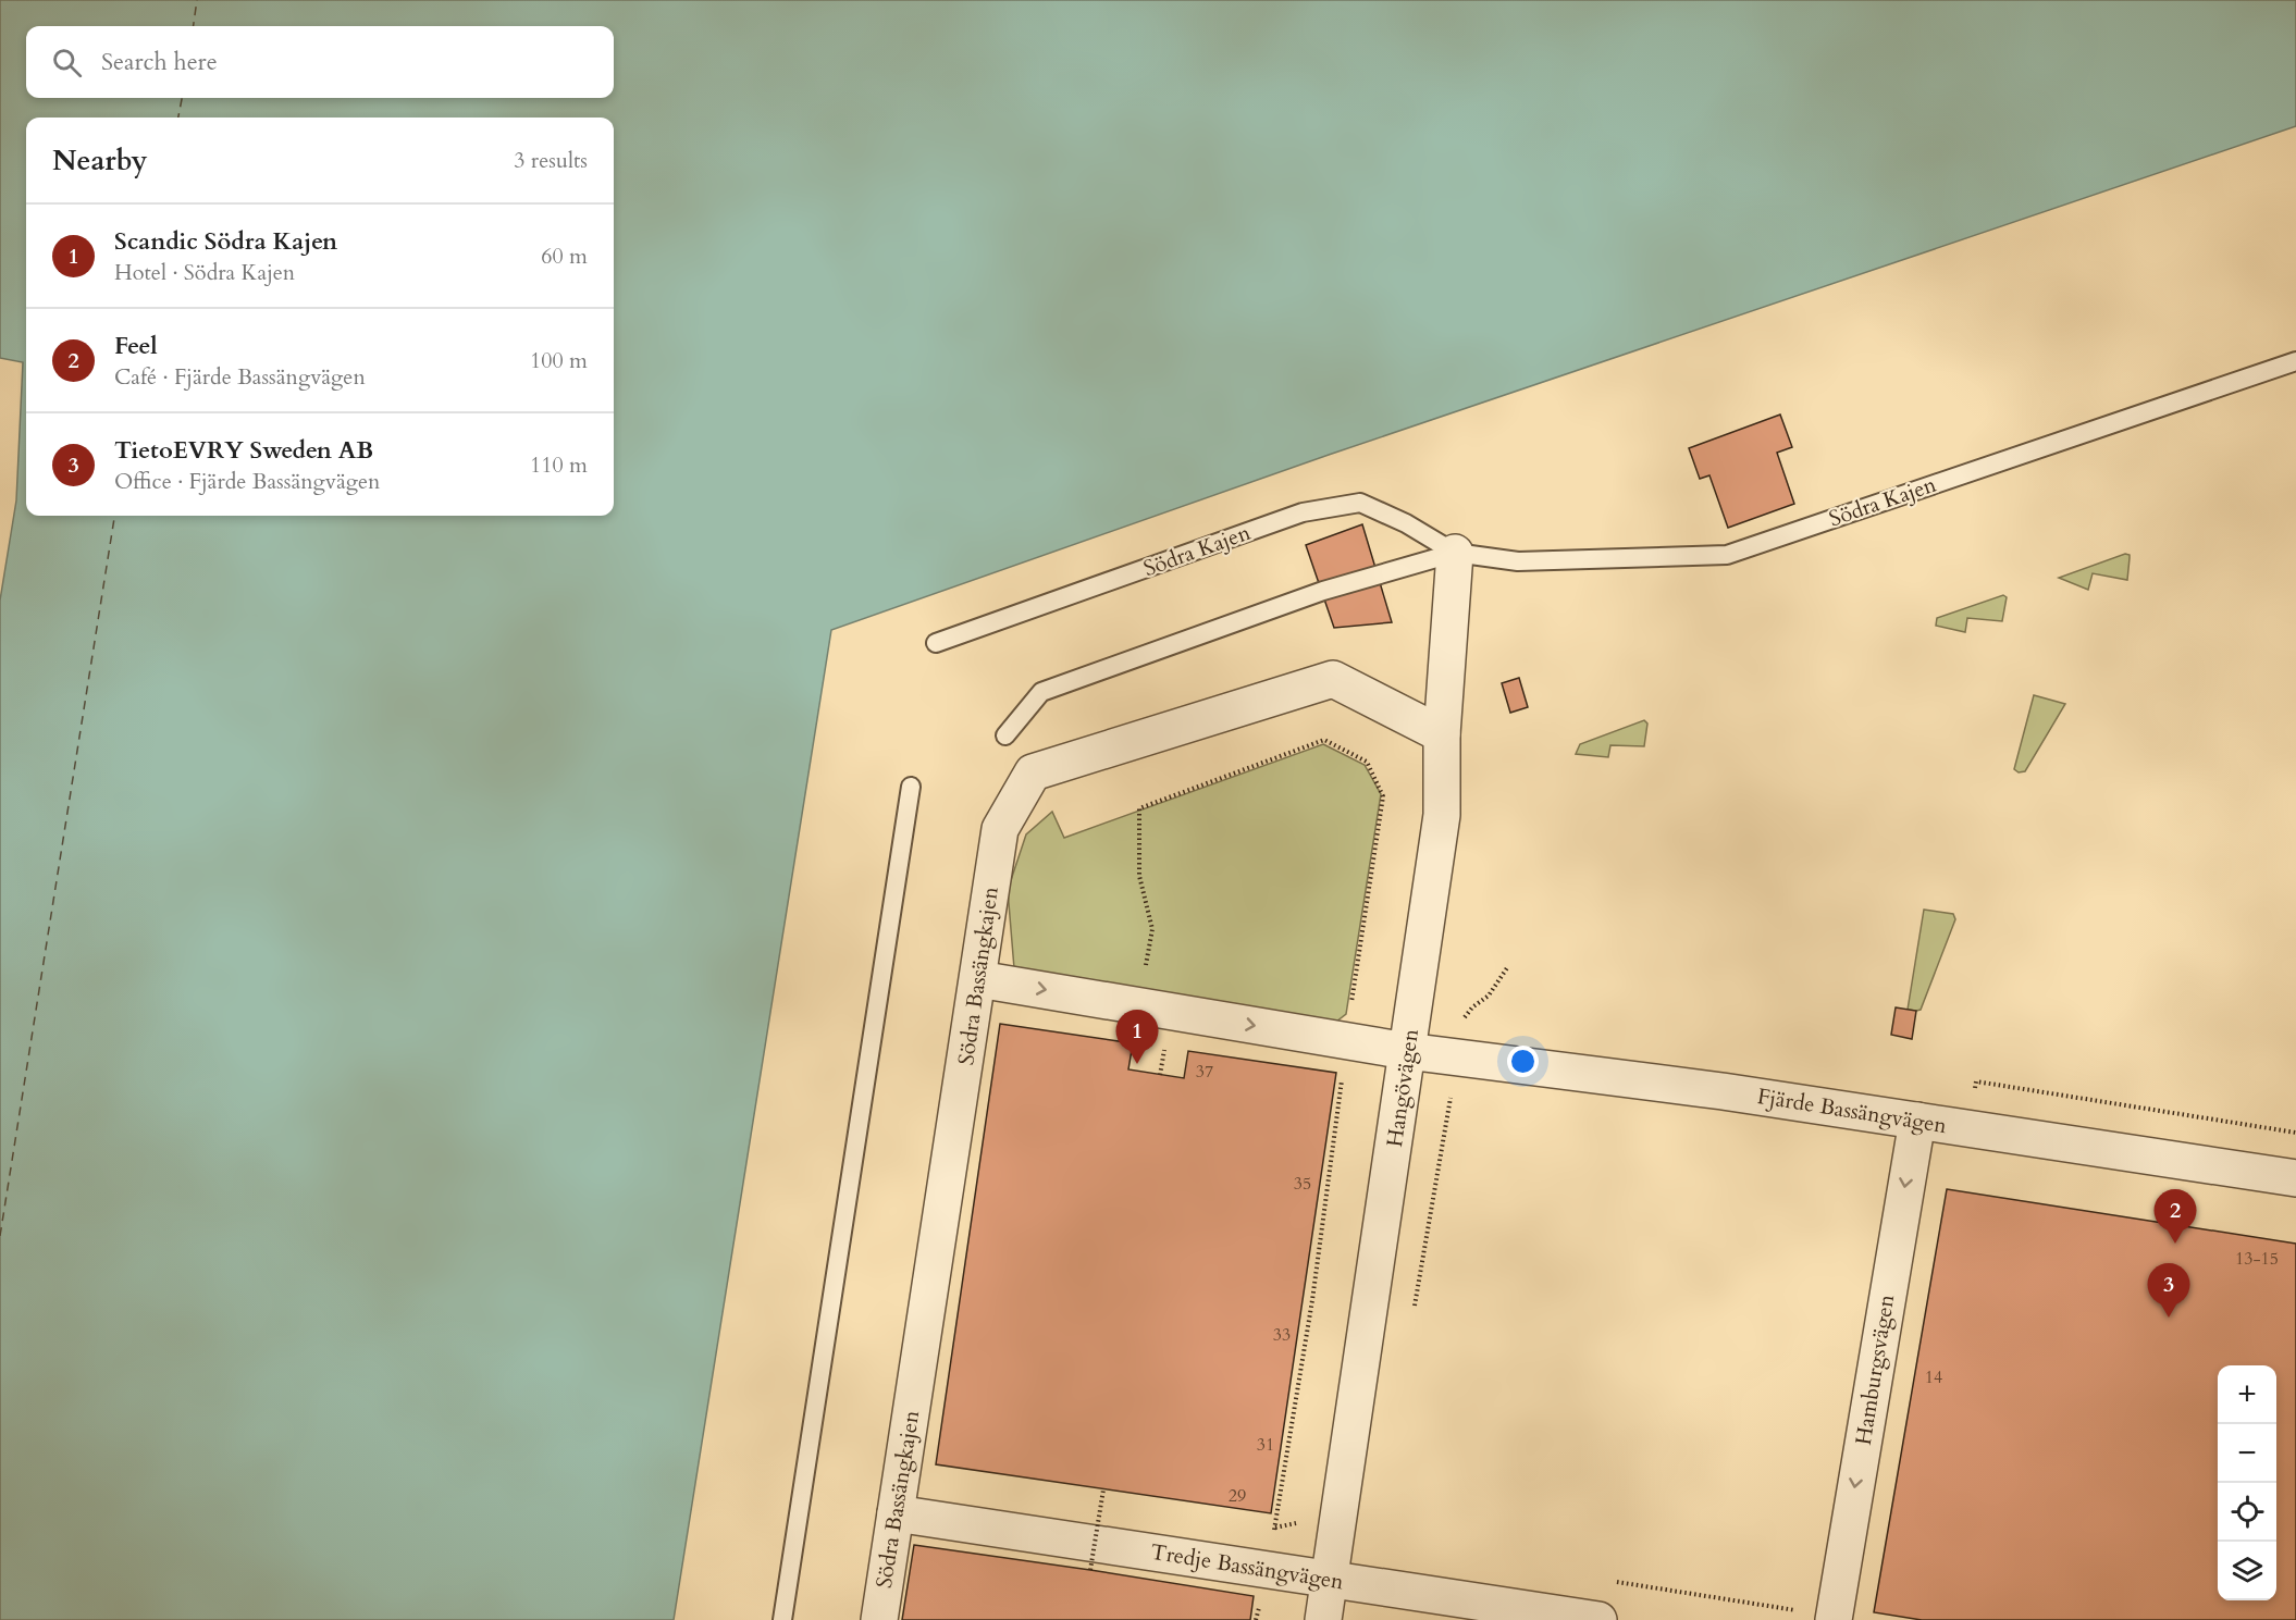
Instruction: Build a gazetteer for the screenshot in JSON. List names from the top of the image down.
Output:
{
  "streets": {
    "street": [
      "Södra Bassängkajen",
      "Hangövägen",
      "Fjärde Bassängvägen",
      "Hamburgsvägen",
      "Tredje Bassängvägen"
    ],
    "lane": ["Södra Kajen"]
  },
  "crossings": [
    ["Södra Kajen", "Hangövägen"],
    ["Södra Bassängkajen", "Hangövägen"],
    ["Södra Bassängkajen", "Tredje Bassängvägen"],
    ["Hangövägen", "Fjärde Bassängvägen"],
    ["Hangövägen", "Tredje Bassängvägen"],
    ["Fjärde Bassängvägen", "Hamburgsvägen"]
  ],
  "one_way": ["Hamburgsvägen"],
  "house_numbers": [
    "37",
    "35",
    "13-15",
    "33",
    "14",
    "31",
    "29"
  ],
  "page": {
    "search": "Search here",
    "heading": ["Nearby", "3 results"],
    "list": [
      {
        "mark": "1",
        "name": "Scandic Södra Kajen",
        "note": "Hotel · Södra Kajen",
        "value": "60 m"
      },
      {
        "mark": "2",
        "name": "Feel",
        "note": "Café · Fjärde Bassängvägen",
        "value": "100 m"
      },
      {
        "mark": "3",
        "name": "TietoEVRY Sweden AB",
        "note": "Office · Fjärde Bassängvägen",
        "value": "110 m"
      }
    ],
    "pins": ["1", "2", "3"],
    "map_buttons": ["+", "−"]
  }
}
